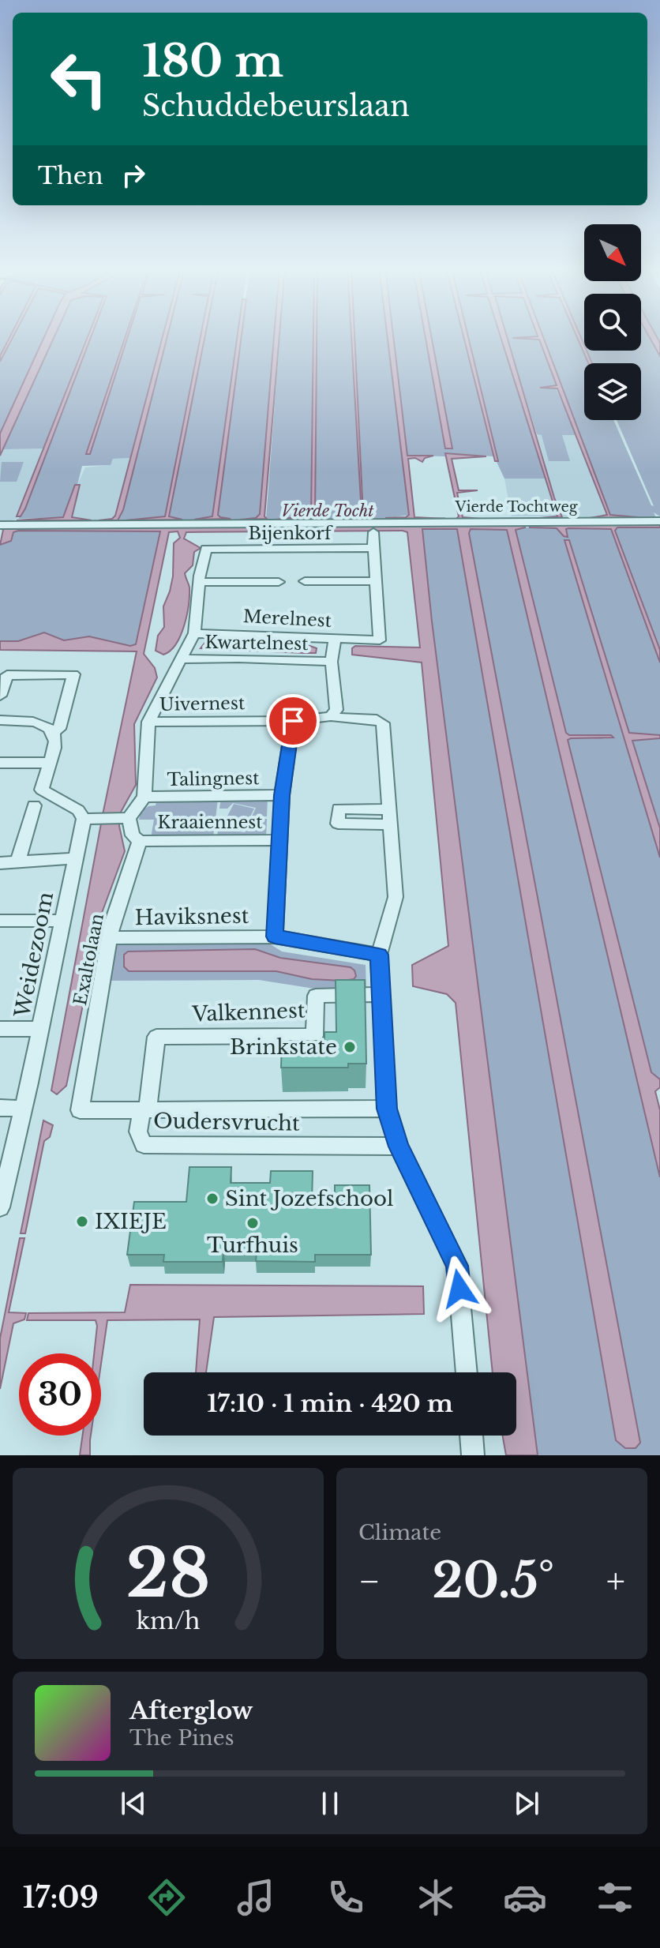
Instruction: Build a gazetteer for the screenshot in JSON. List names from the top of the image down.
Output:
{
  "streets": {
    "street": [
      "Vierde Tochtweg",
      "Bijenkorf",
      "Merelnest",
      "Kwartelnest",
      "Uivernest",
      "Talingnest",
      "Kraaiennest",
      "Haviksnest",
      "Weidezoom",
      "Exaltolaan",
      "Valkennest",
      "Oudersvrucht"
    ]
  },
  "crossings": [
    ["Uivernest", "Haviksnest"],
    ["Kraaiennest", "Exaltolaan"],
    ["Haviksnest", "Exaltolaan"],
    ["Exaltolaan", "Valkennest"],
    ["Exaltolaan", "Oudersvrucht"],
    ["Valkennest", "Oudersvrucht"]
  ],
  "water": ["Vierde Tocht"],
  "places": [
    "Brinkstate",
    "Sint Jozefschool",
    "IXIEJE",
    "Turfhuis"
  ],
  "north": "bottom right",
  "page": {
    "turn": ["180 m", "Schuddebeurslaan"],
    "then": "Then",
    "limit": "30",
    "trip": "17:10 · 1 min · 420 m",
    "tile": "Climate",
    "heat": ["−", "20.5°", "+"],
    "song": ["Afterglow", "The Pines"],
    "tabs": "17:09",
    "gauge": ["28", "km/h"]
  }
}
